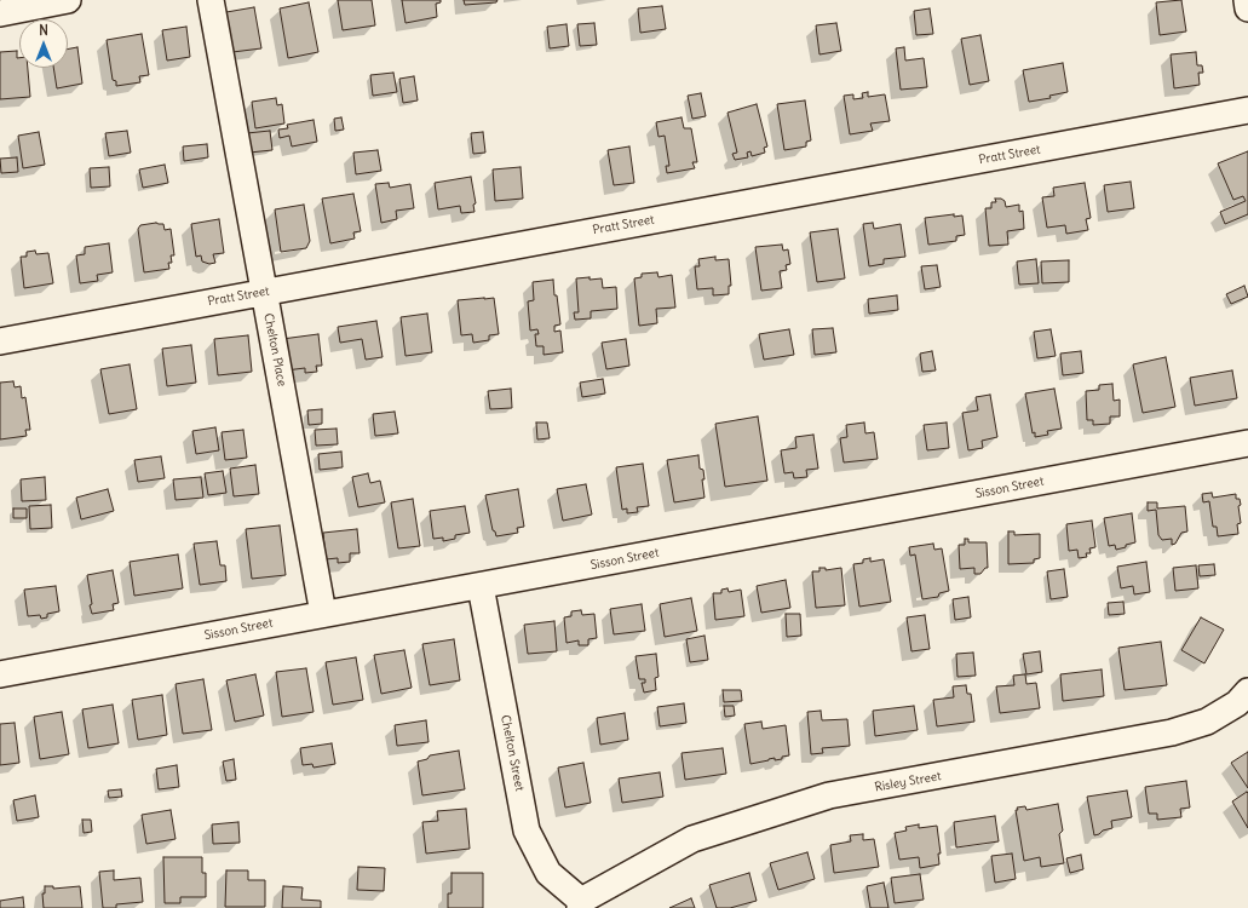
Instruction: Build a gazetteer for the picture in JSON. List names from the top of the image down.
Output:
{
  "streets": {
    "street": [
      "Pratt Street",
      "Chelton Place",
      "Sisson Street",
      "Chelton Street",
      "Risley Street"
    ]
  },
  "crossings": [
    ["Pratt Street", "Chelton Place"],
    ["Chelton Place", "Sisson Street"],
    ["Sisson Street", "Chelton Street"],
    ["Chelton Street", "Risley Street"]
  ],
  "north": "top"
}
